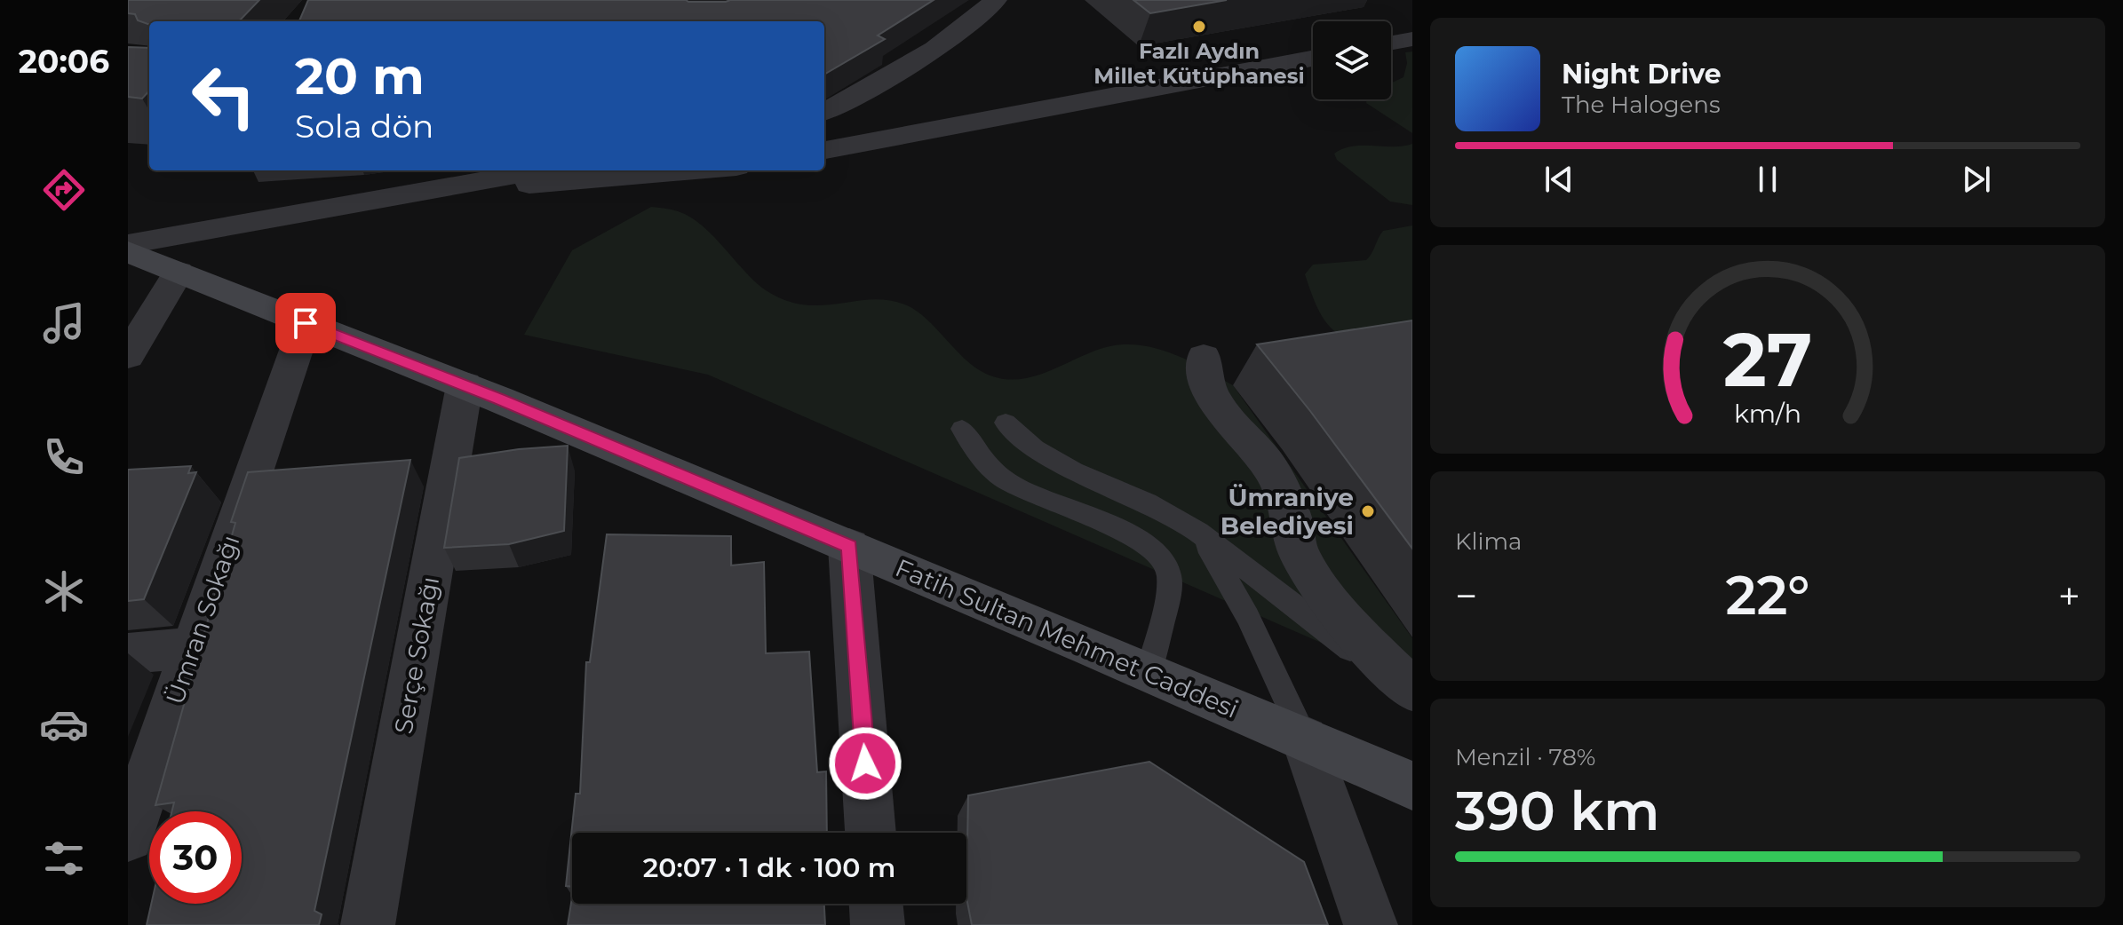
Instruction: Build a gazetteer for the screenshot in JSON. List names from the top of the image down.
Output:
{
  "streets": {
    "main road": ["Fatih Sultan Mehmet Caddesi"],
    "street": ["Ümran Sokağı", "Serçe Sokağı"]
  },
  "crossings": [
    ["Ümran Sokağı", "Fatih Sultan Mehmet Caddesi"],
    ["Fatih Sultan Mehmet Caddesi", "Serçe Sokağı"]
  ],
  "places": ["Fazlı Aydın Millet Kütüphanesi", "Ümraniye Belediyesi"],
  "page": {
    "tabs": "20:06",
    "turn": ["20 m", "Sola dön"],
    "song": ["Night Drive", "The Halogens"],
    "tile": [
      "Klima",
      ["Menzil · 78%", "390 km"]
    ],
    "heat": ["−", "22°", "+"],
    "limit": "30",
    "trip": "20:07 · 1 dk · 100 m",
    "gauge": ["27", "km/h"]
  }
}
